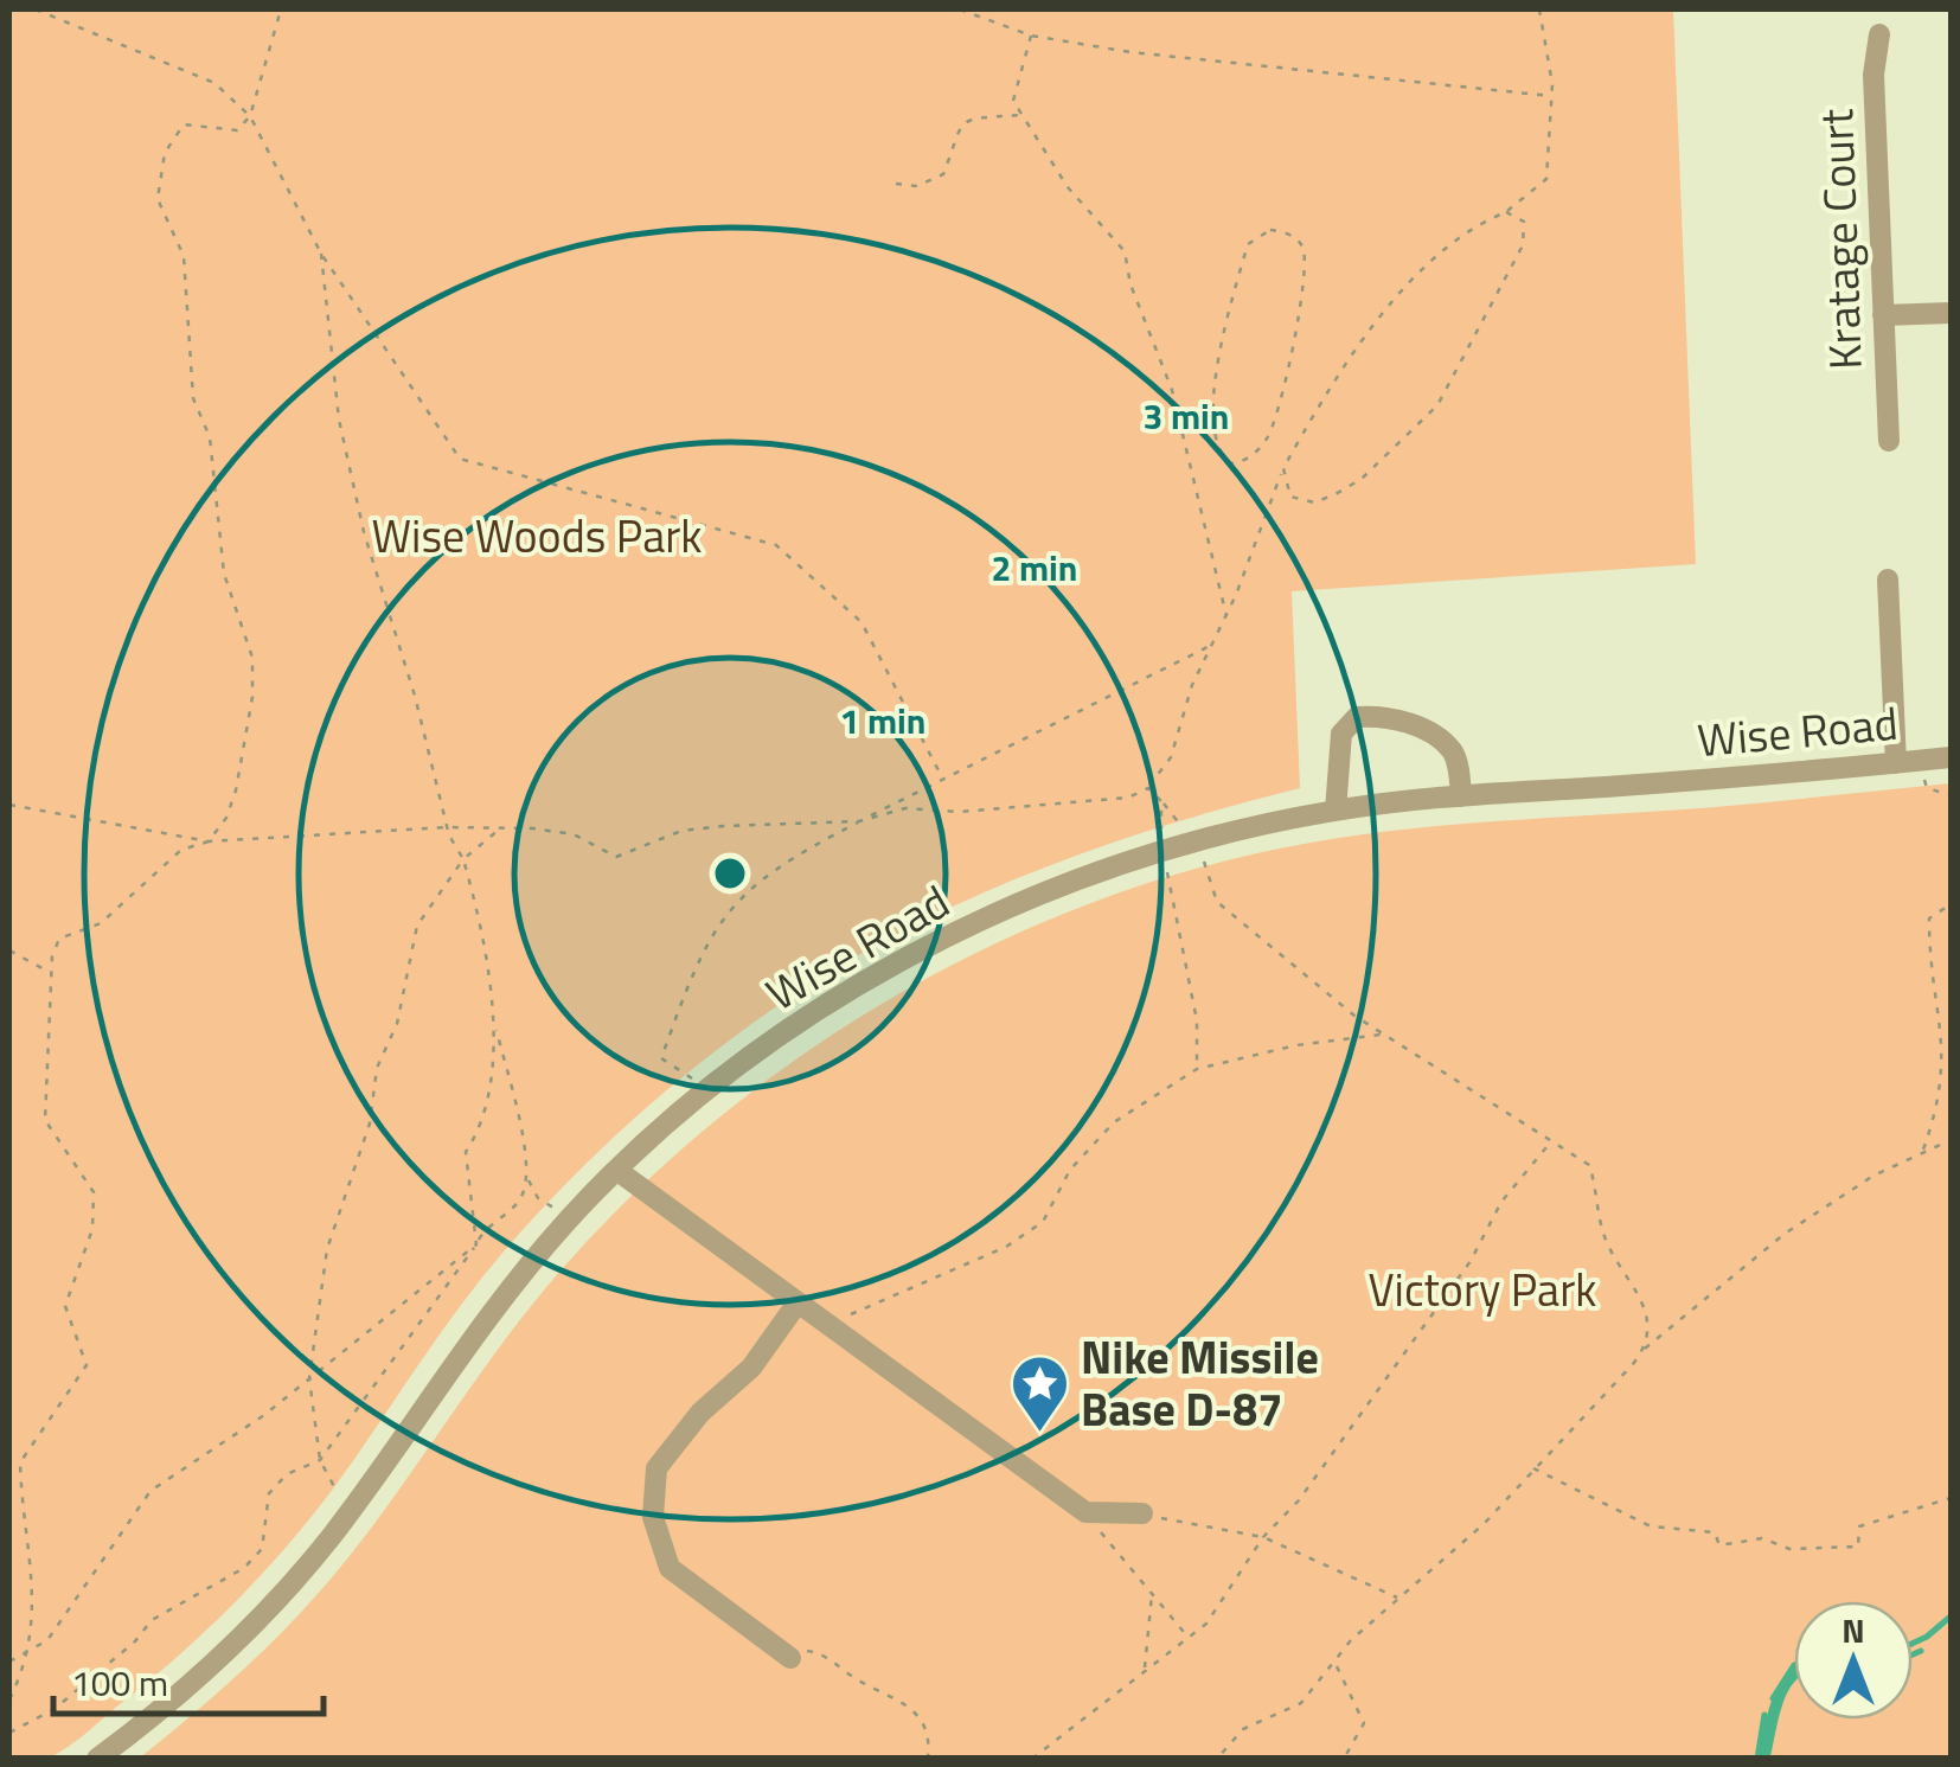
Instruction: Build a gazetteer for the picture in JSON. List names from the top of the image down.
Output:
{
  "streets": {
    "street": ["Kratage Court", "Wise Road"]
  },
  "parks": ["Wise Woods Park", "Victory Park"],
  "places": {
    "place": ["Nike Missile Base D-87"]
  },
  "scale_bar": "100 m",
  "north": "top",
  "rings": ["3 min", "2 min", "1 min"]
}
